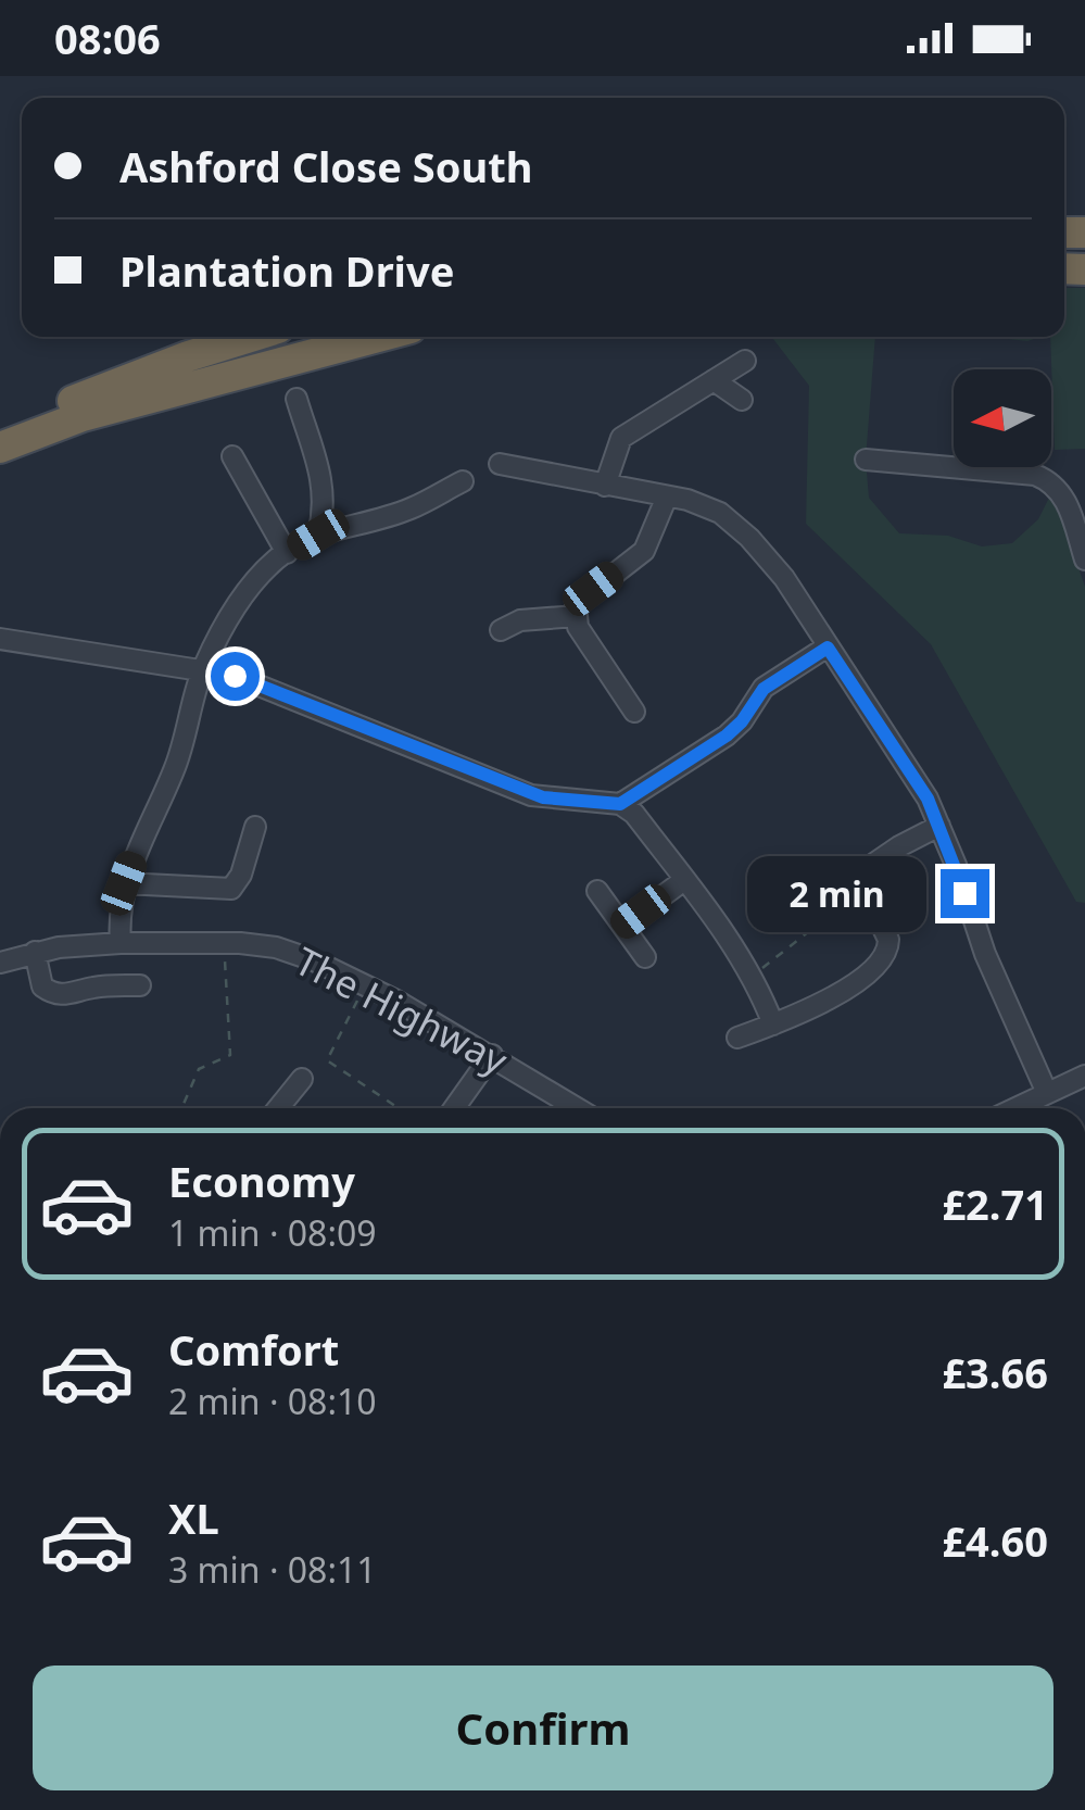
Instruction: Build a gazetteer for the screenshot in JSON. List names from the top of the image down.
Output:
{
  "streets": {
    "street": ["The Highway"]
  },
  "north": "left",
  "page": {
    "status": "08:06",
    "banner": ["Ashford Close South", "Plantation Drive"],
    "bubble": "2 min",
    "list": [
      {
        "name": "Economy",
        "note": "1 min · 08:09",
        "value": "£2.71"
      },
      {
        "name": "Comfort",
        "note": "2 min · 08:10",
        "value": "£3.66"
      },
      {
        "name": "XL",
        "note": "3 min · 08:11",
        "value": "£4.60"
      }
    ],
    "buttons": "Confirm"
  }
}
